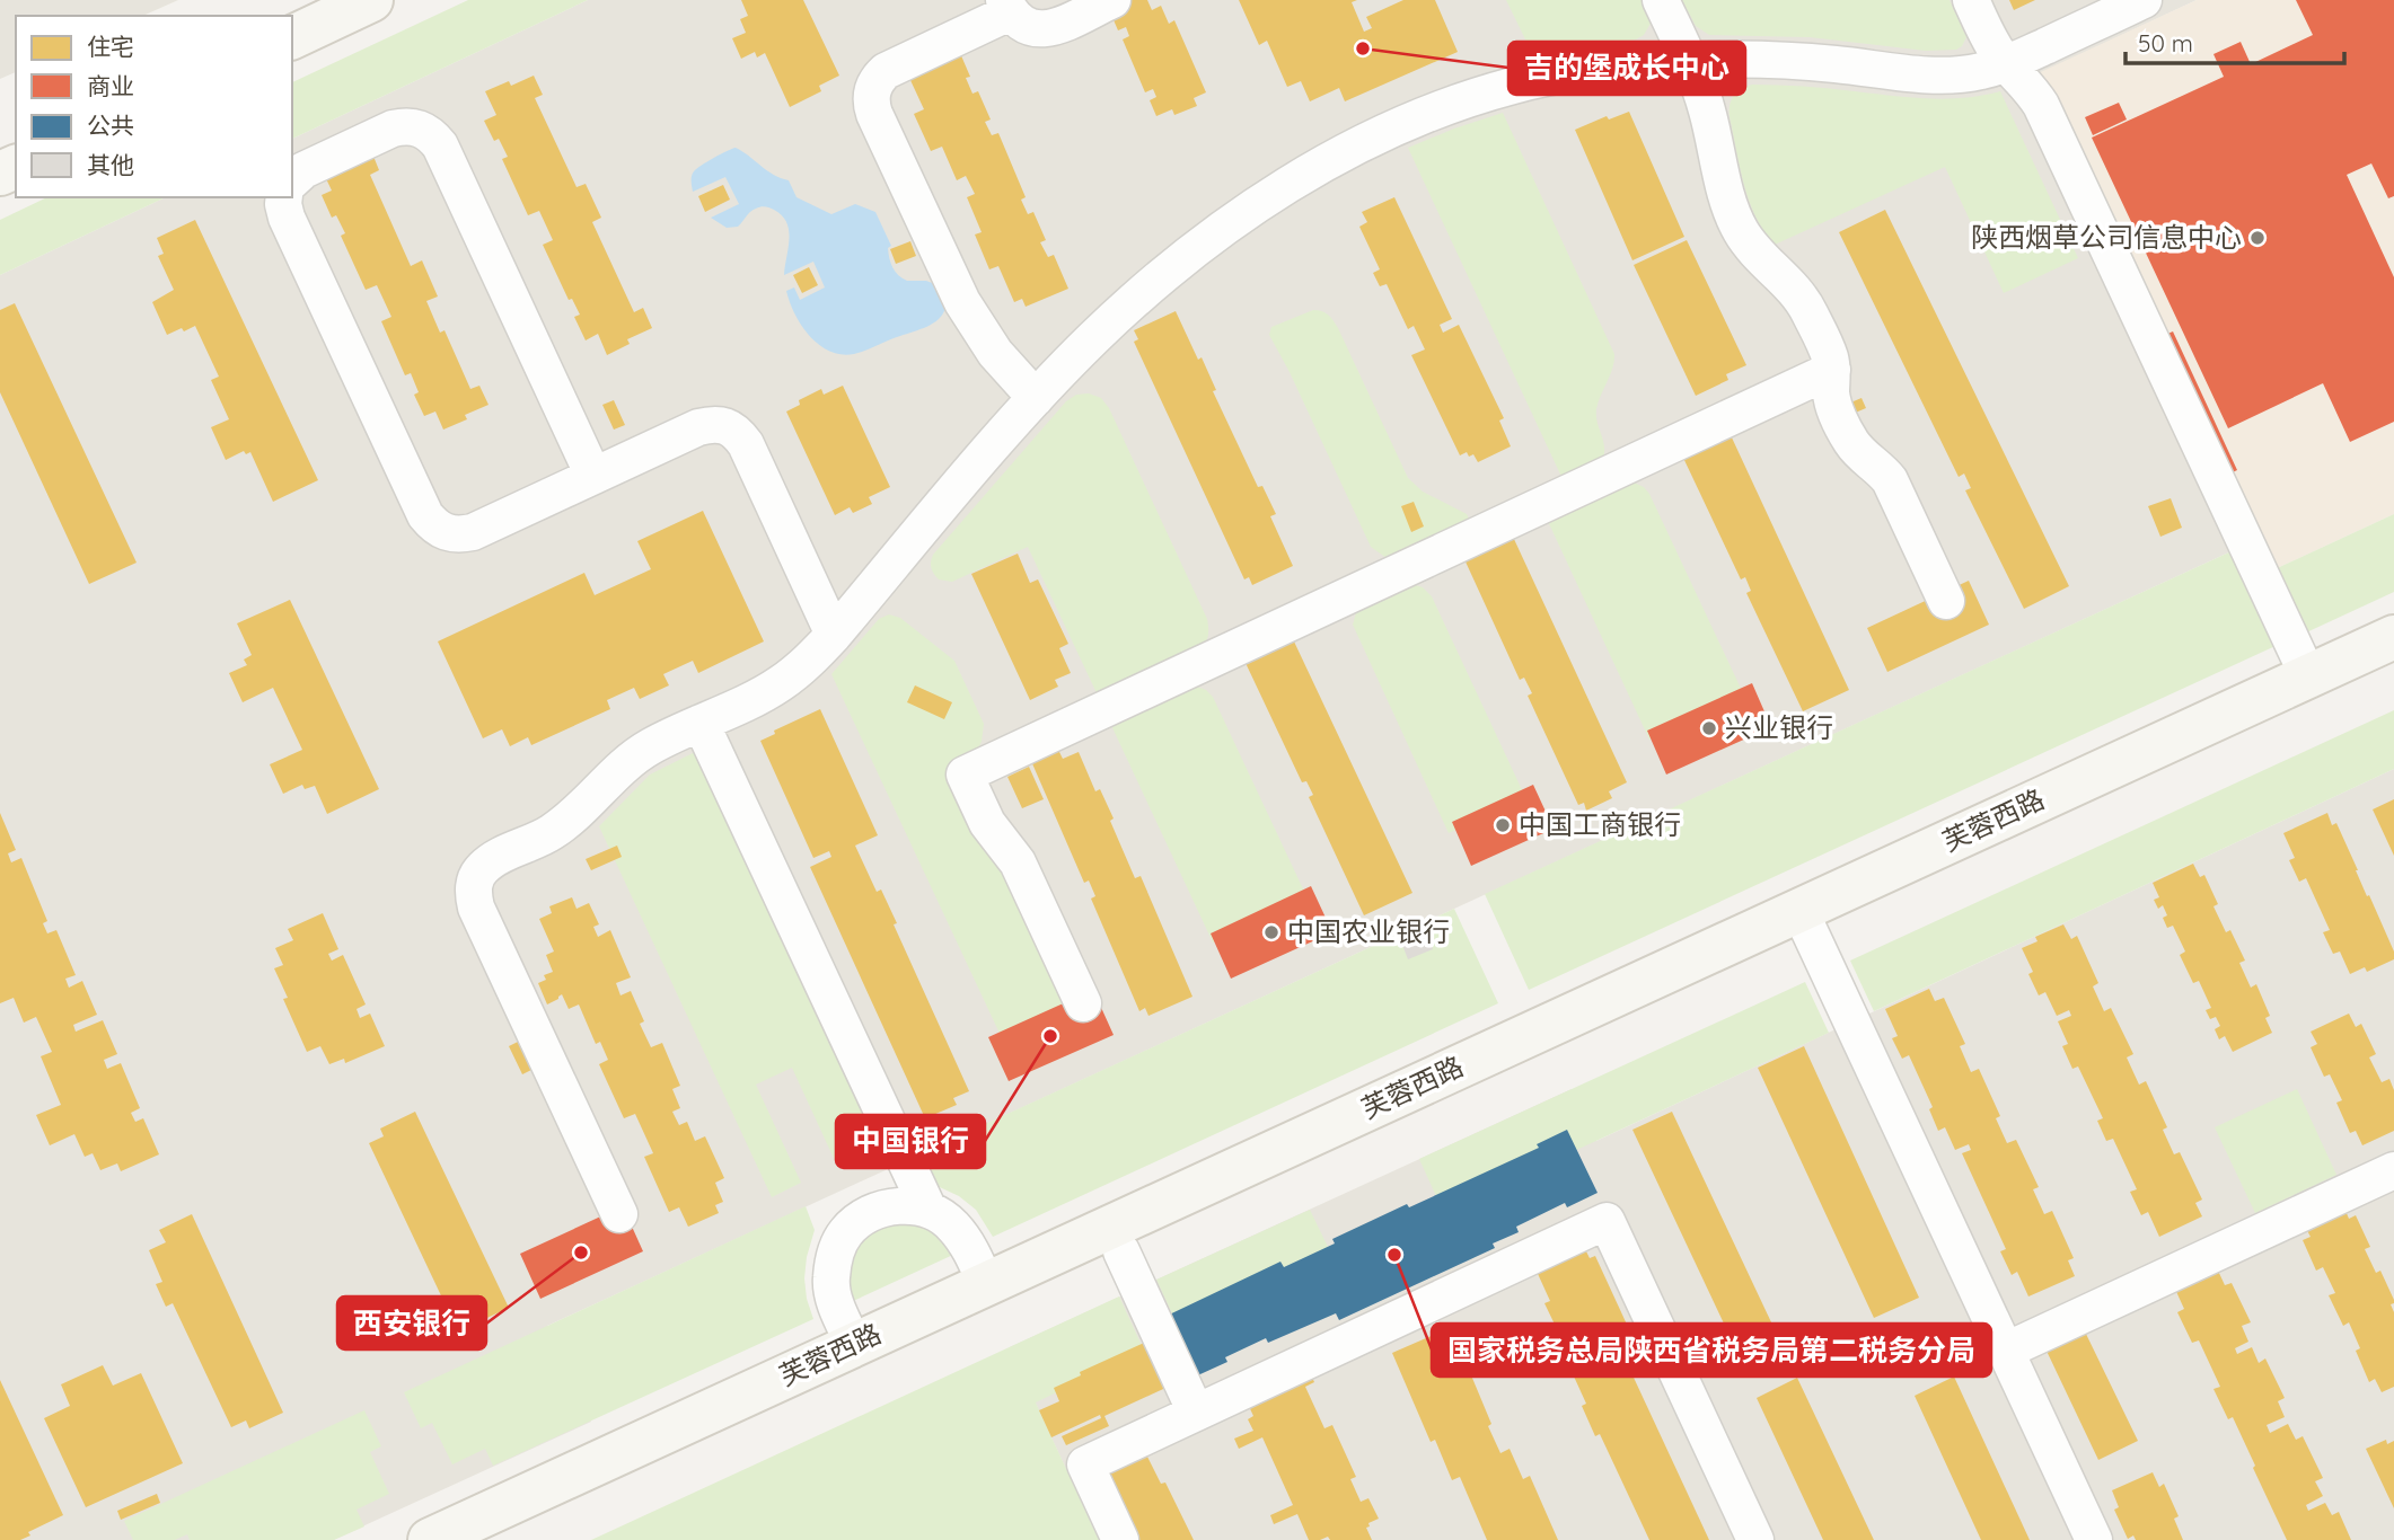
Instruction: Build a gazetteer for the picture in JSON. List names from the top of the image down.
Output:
{
  "streets": {
    "main road": ["芙蓉西路"]
  },
  "places": [
    "吉的堡成长中心",
    "陕西烟草公司信息中心",
    "兴业银行",
    "中国工商银行",
    "中国农业银行",
    "中国银行",
    "西安银行",
    "国家税务总局陕西省税务局第二税务分局"
  ],
  "legend": [
    "住宅",
    "商业",
    "公共",
    "其他"
  ],
  "scale_bar": "50 m"
}
